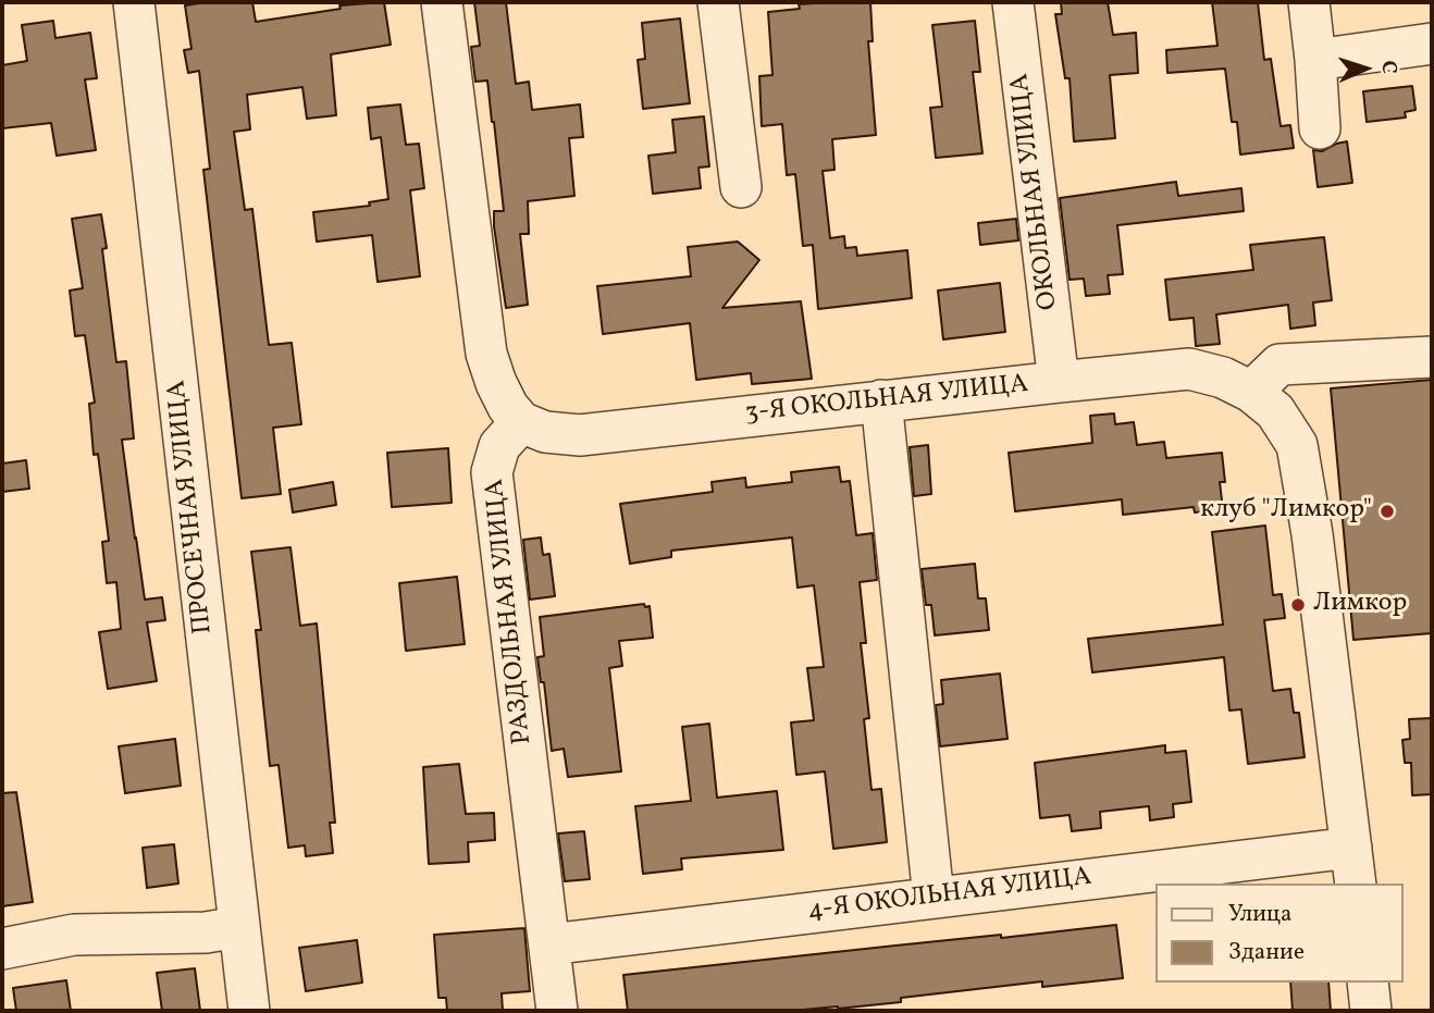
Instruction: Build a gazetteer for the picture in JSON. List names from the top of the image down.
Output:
{
  "streets": {
    "street": [
      "ОКОЛЬНАЯ УЛИЦА",
      "3-Я ОКОЛЬНАЯ УЛИЦА",
      "ПРОСЕЧНАЯ УЛИЦА",
      "РАЗДОЛЬНАЯ УЛИЦА",
      "4-Я ОКОЛЬНАЯ УЛИЦА"
    ]
  },
  "crossings": [
    ["ОКОЛЬНАЯ УЛИЦА", "3-Я ОКОЛЬНАЯ УЛИЦА"],
    ["3-Я ОКОЛЬНАЯ УЛИЦА", "РАЗДОЛЬНАЯ УЛИЦА"],
    ["3-Я ОКОЛЬНАЯ УЛИЦА", "4-Я ОКОЛЬНАЯ УЛИЦА"],
    ["РАЗДОЛЬНАЯ УЛИЦА", "4-Я ОКОЛЬНАЯ УЛИЦА"]
  ],
  "places": ["клуб \"Лимкор\"", "Лимкор"],
  "legend": ["Улица", "Здание"],
  "north": "right"
}
